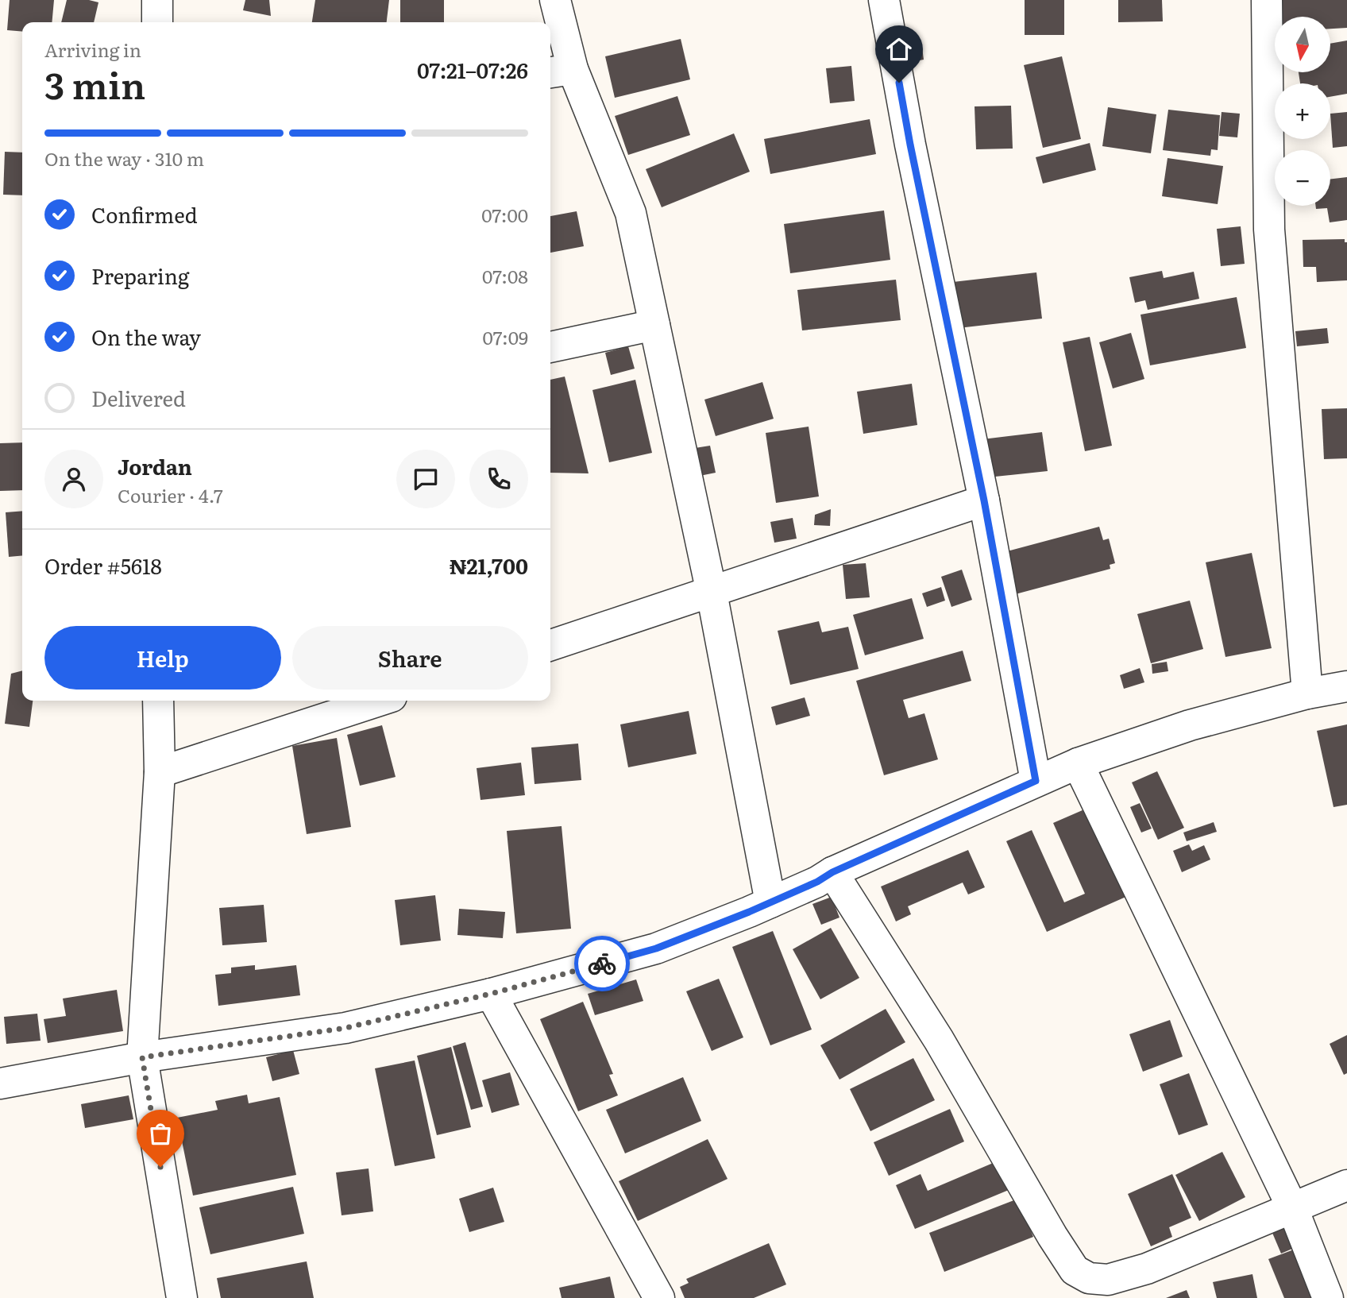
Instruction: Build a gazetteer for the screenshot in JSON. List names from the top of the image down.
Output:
{
  "north": "bottom",
  "page": {
    "map_buttons": ["+", "−"],
    "heading": ["3 min", "Arriving in", "07:21–07:26"],
    "panel": [
      "Jordan",
      "Courier · 4.7",
      "Order #5618",
      "₦21,700"
    ],
    "bar": "On the way · 310 m",
    "list": [
      ["Confirmed", "07:00"],
      ["Preparing", "07:08"],
      ["On the way", "07:09"],
      "Delivered"
    ],
    "buttons": ["Help", "Share"]
  }
}
